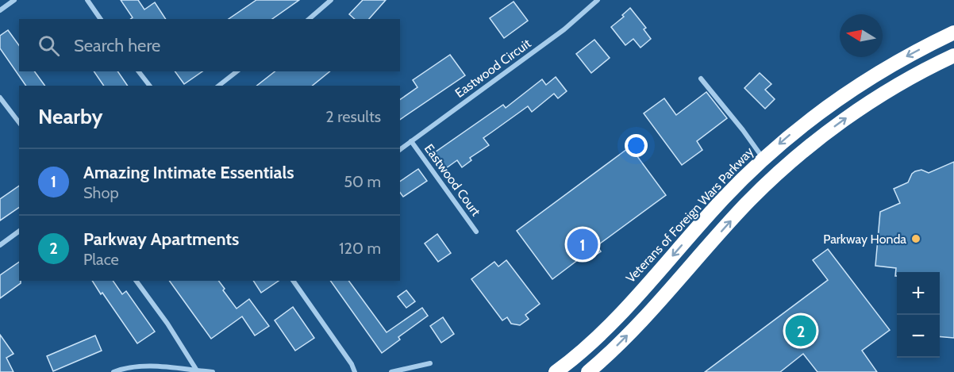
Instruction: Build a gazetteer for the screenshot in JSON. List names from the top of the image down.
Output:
{
  "streets": {
    "highway": ["Veterans of Foreign Wars Parkway"],
    "street": ["Eastwood Circuit", "Eastwood Court"]
  },
  "crossings": [
    ["Eastwood Circuit", "Eastwood Court"]
  ],
  "places": ["Parkway Honda"],
  "north": "left",
  "page": {
    "search": "Search here",
    "heading": ["Nearby", "2 results"],
    "list": [
      {
        "mark": "1",
        "name": "Amazing Intimate Essentials",
        "note": "Shop",
        "value": "50 m"
      },
      {
        "mark": "2",
        "name": "Parkway Apartments",
        "note": "Place",
        "value": "120 m"
      }
    ],
    "pins": ["1", "2"],
    "map_buttons": ["+", "−"]
  }
}
